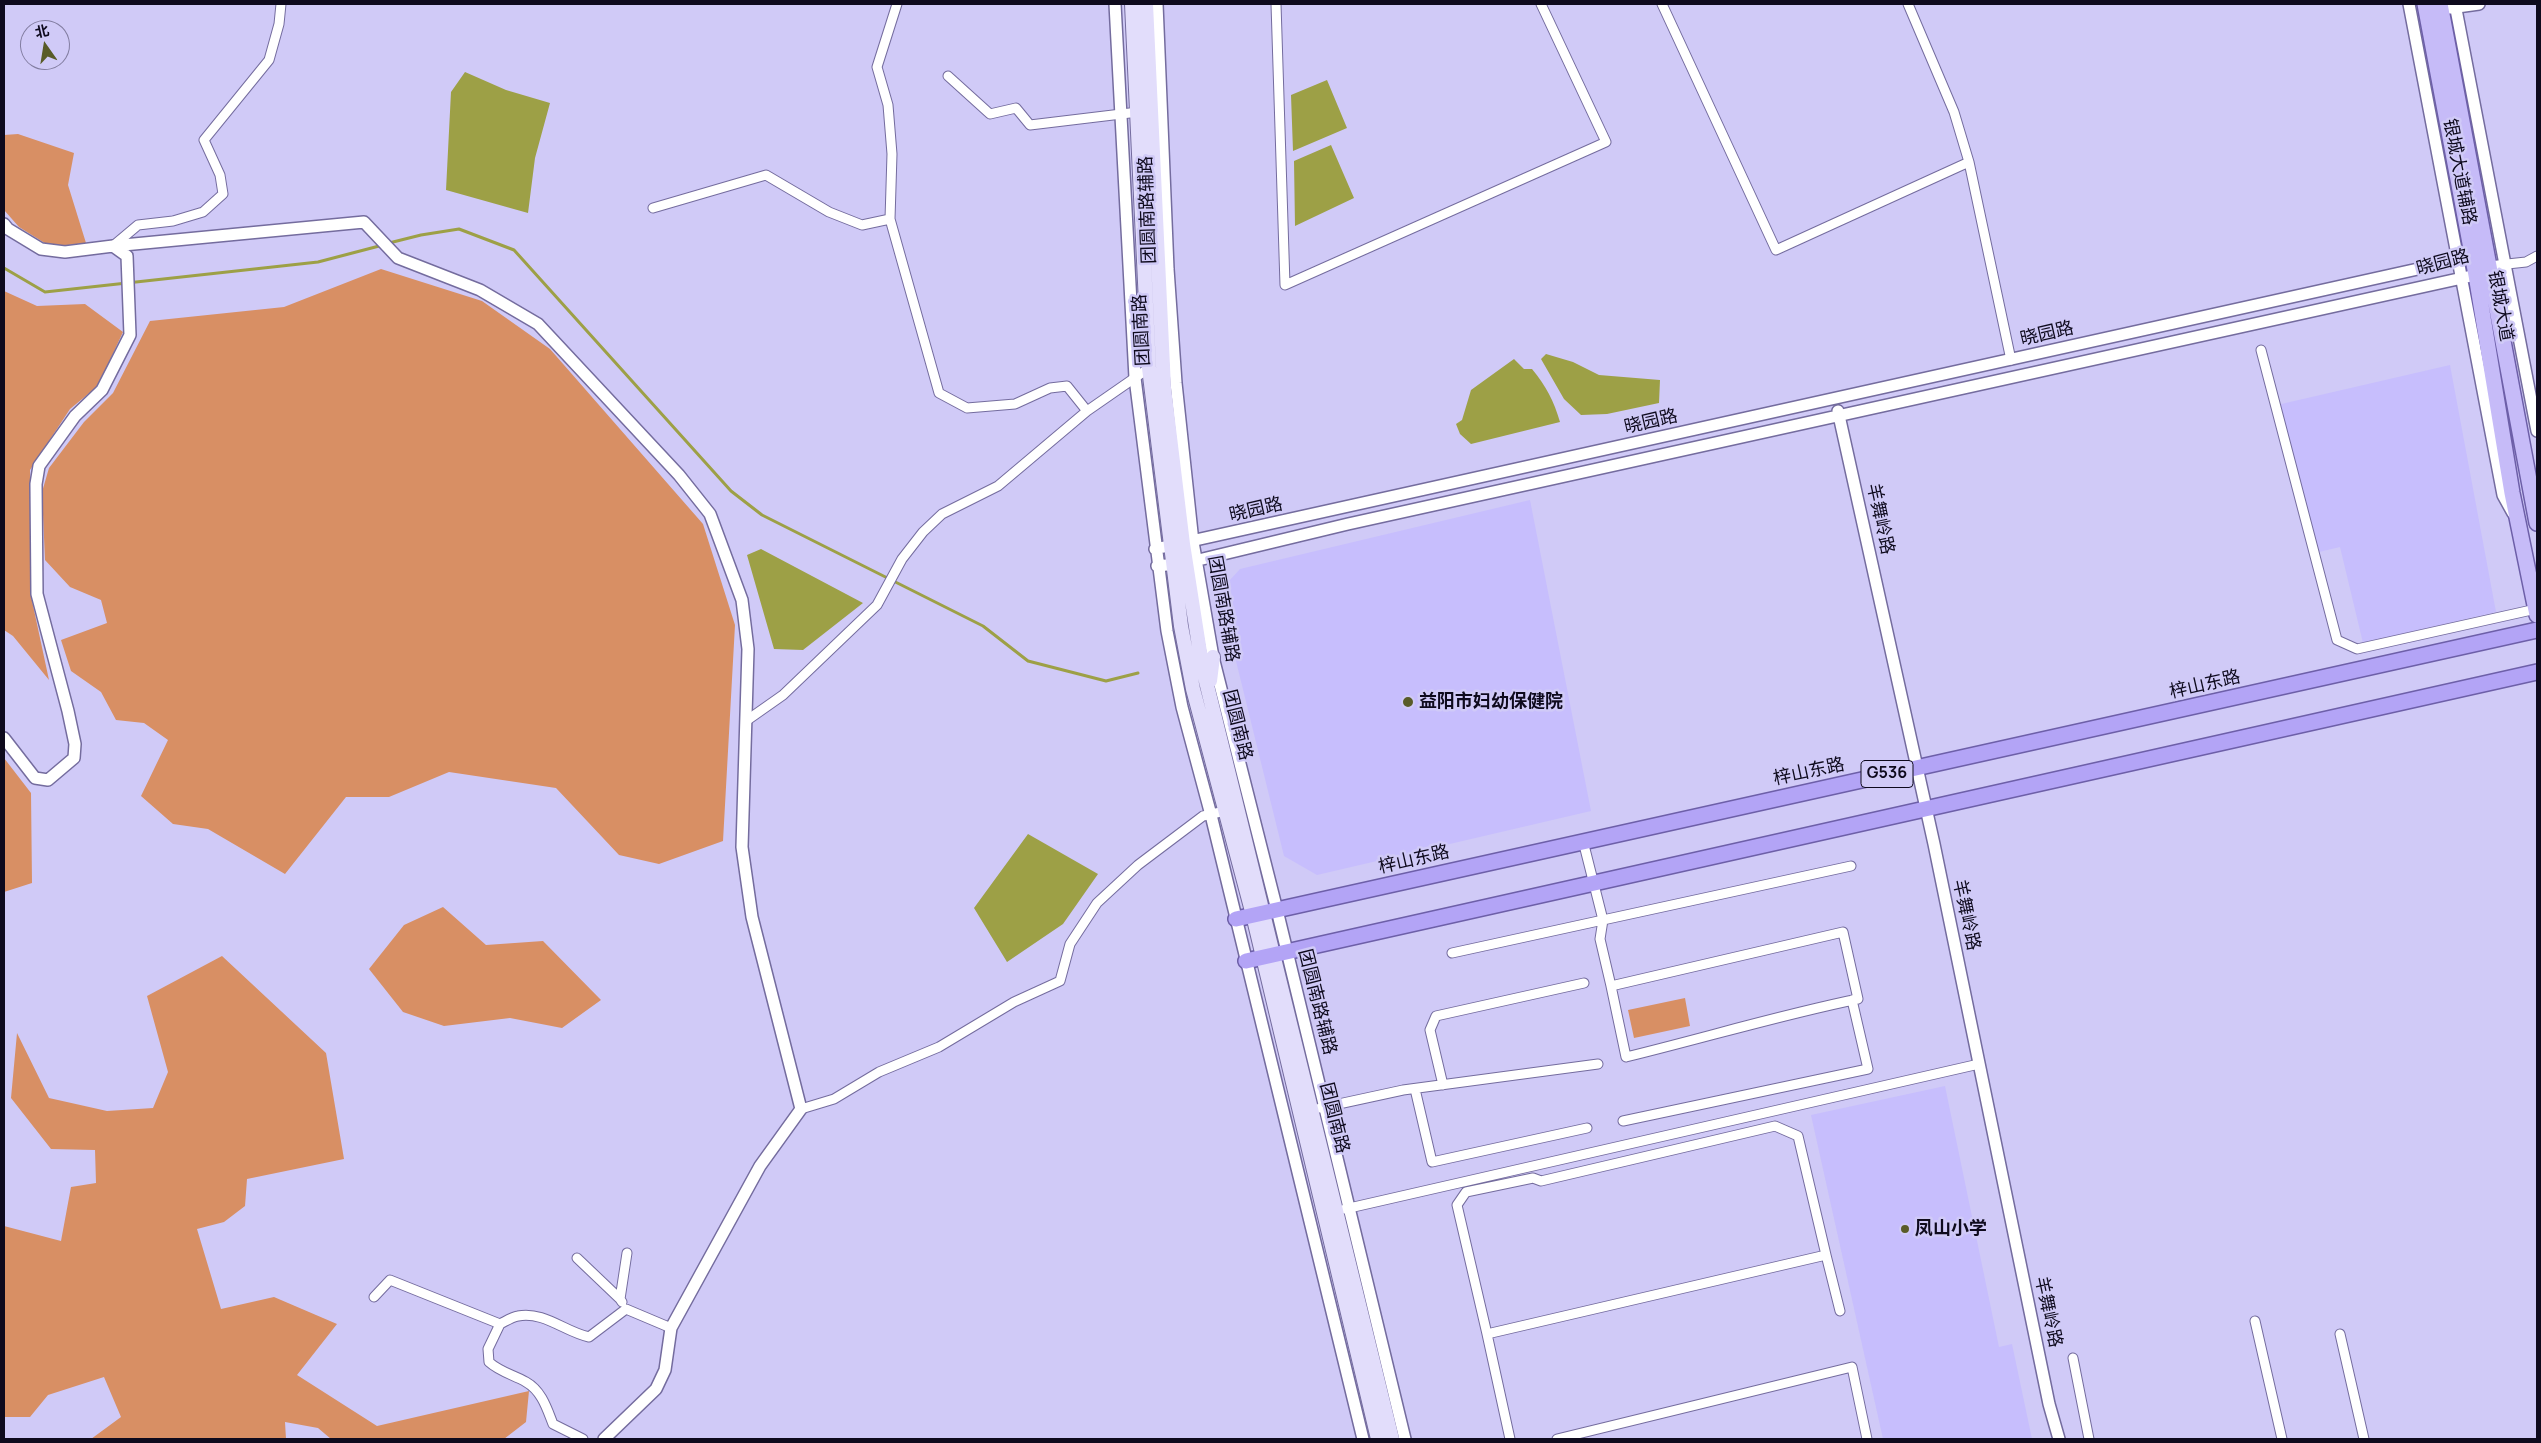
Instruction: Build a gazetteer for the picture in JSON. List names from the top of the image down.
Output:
{
  "streets": {
    "highway": ["梓山东路", "G536"],
    "main road": ["银城大道", "团圆南路"],
    "street": [
      "银城大道辅路",
      "团圆南路辅路",
      "晓园路",
      "羊舞岭路"
    ]
  },
  "crossings": [
    ["银城大道辅路", "晓园路"],
    ["银城大道辅路", "银城大道"],
    ["团圆南路辅路", "晓园路"],
    ["团圆南路辅路", "团圆南路"],
    ["团圆南路辅路", "梓山东路"],
    ["团圆南路辅路", "G536"],
    ["晓园路", "银城大道"],
    ["晓园路", "团圆南路"],
    ["晓园路", "羊舞岭路"],
    ["团圆南路", "梓山东路"],
    ["团圆南路", "G536"],
    ["羊舞岭路", "梓山东路"],
    ["羊舞岭路", "G536"]
  ],
  "places": ["益阳市妇幼保健院", "凤山小学"],
  "north": "top"
}
